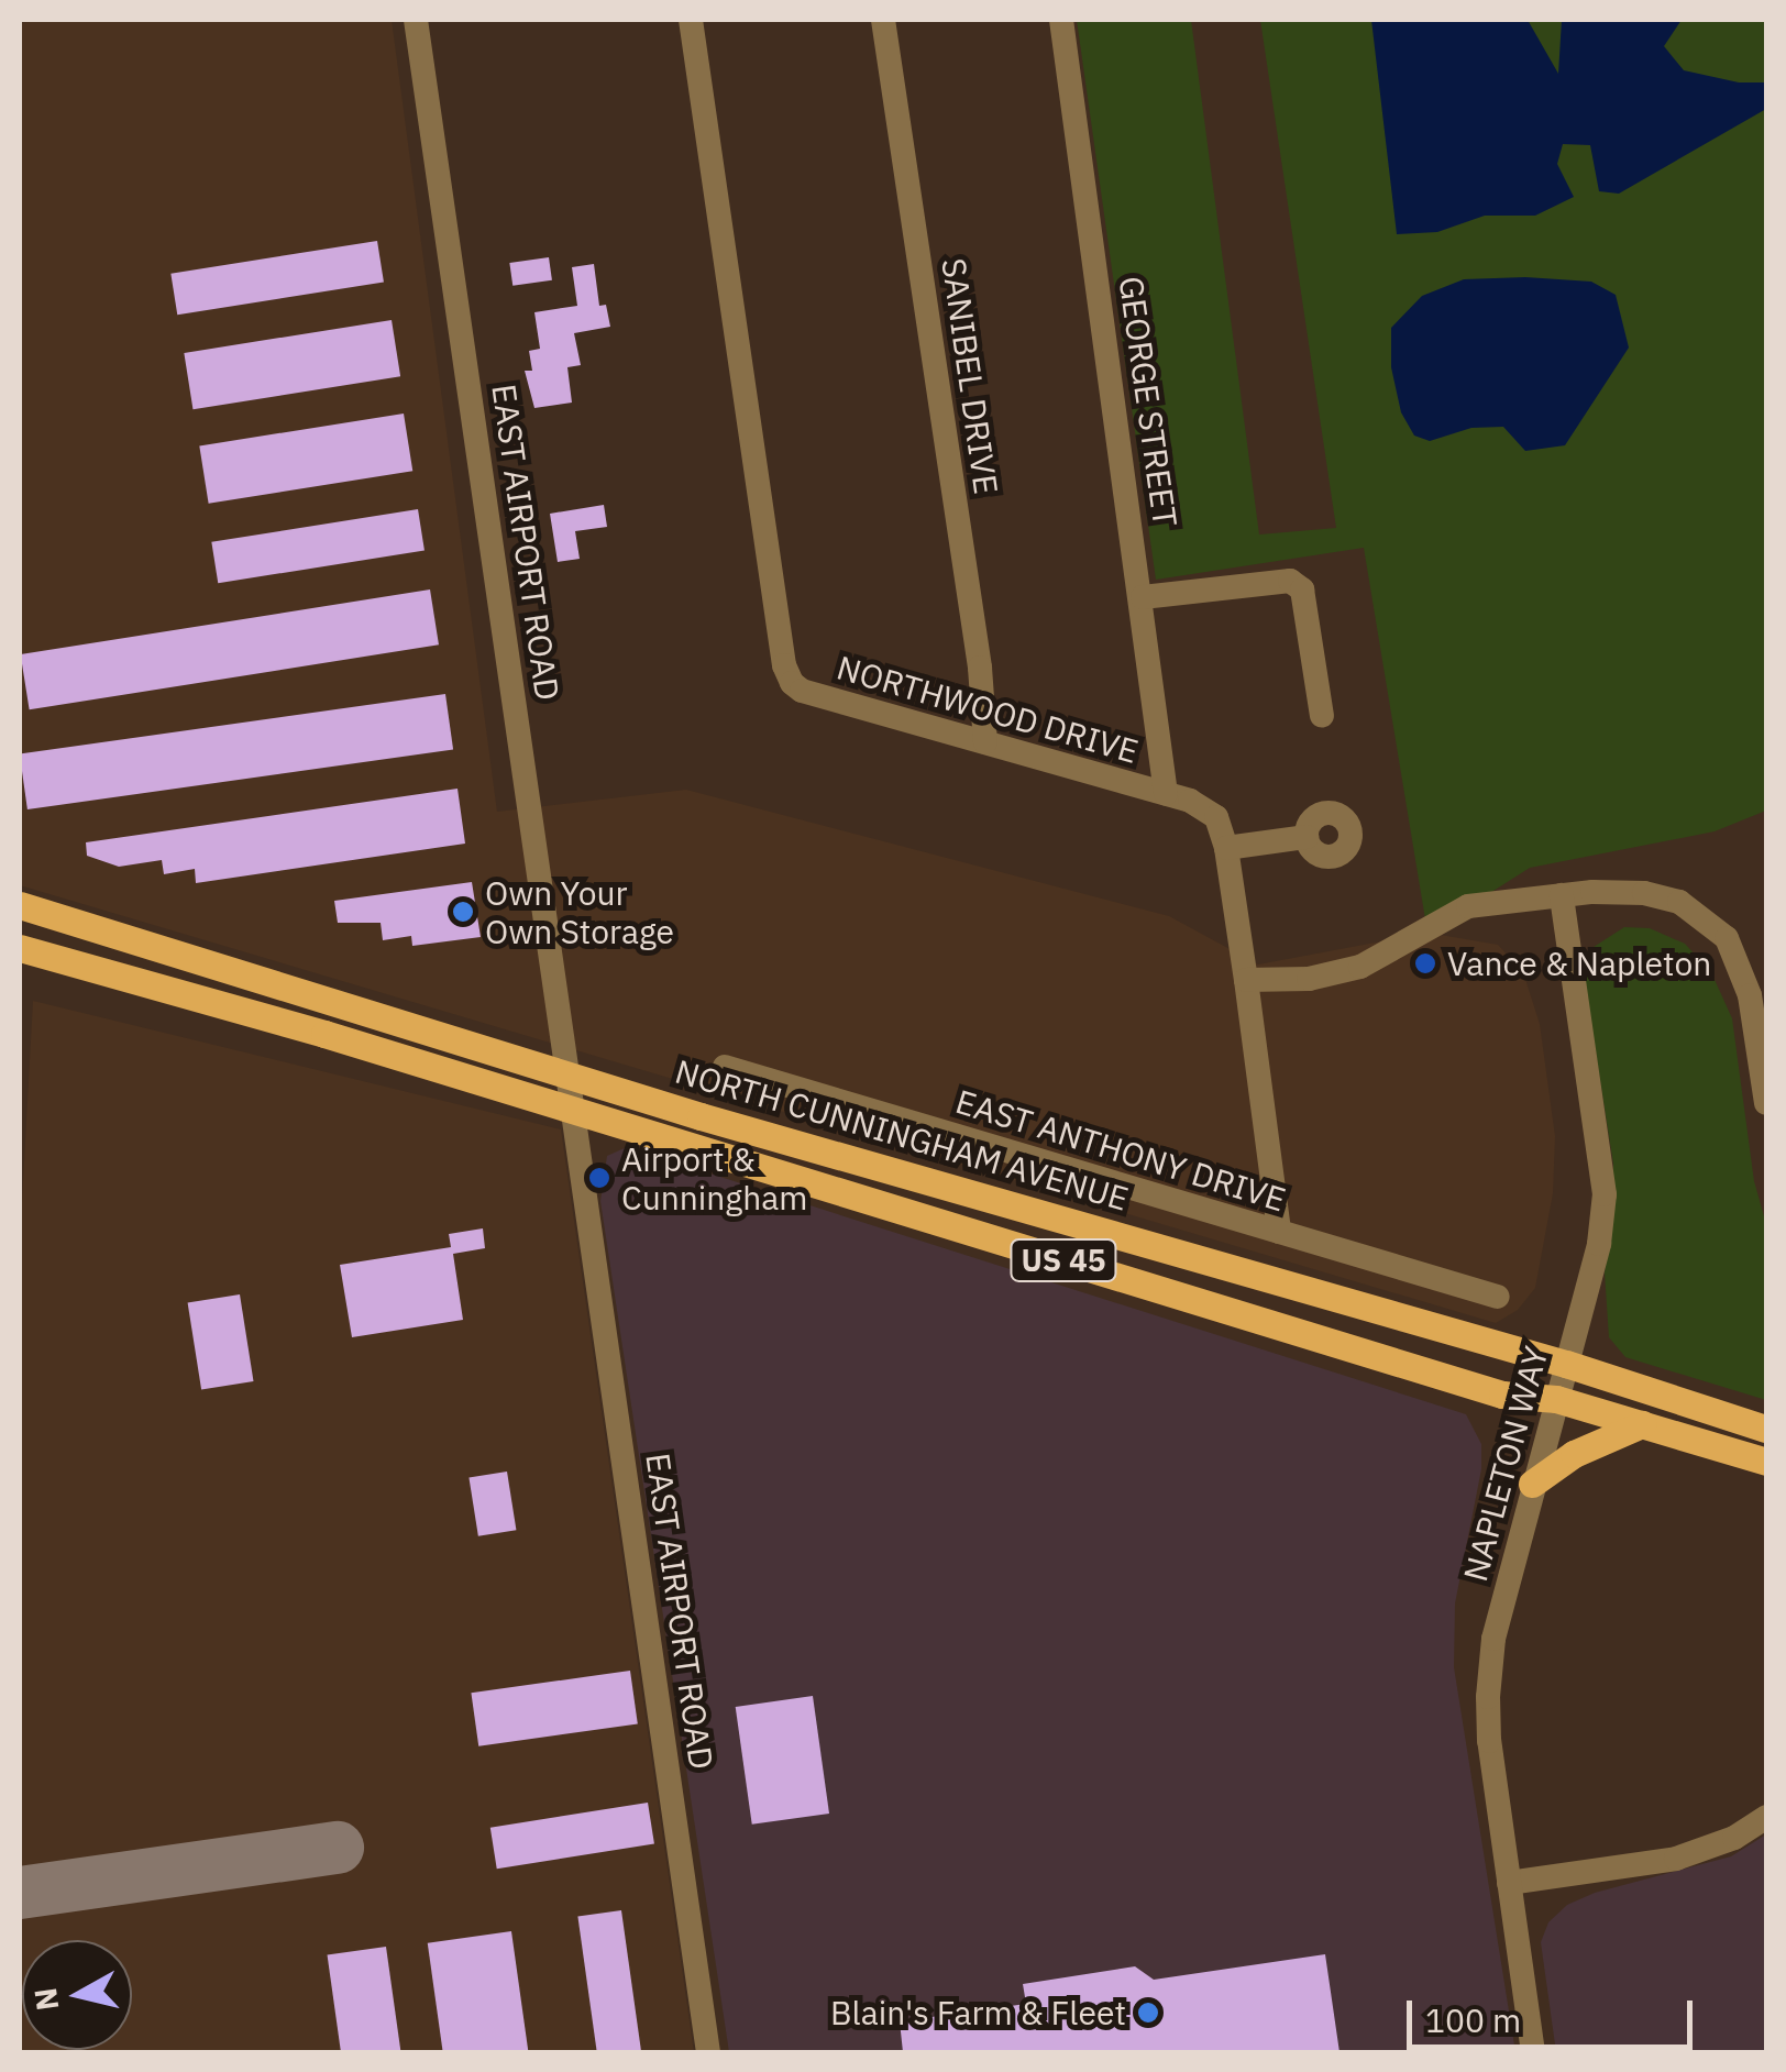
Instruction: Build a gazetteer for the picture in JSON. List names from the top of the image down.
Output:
{
  "streets": {
    "main road": ["NORTH CUNNINGHAM AVENUE", "US 45"],
    "street": [
      "SANIBEL DRIVE",
      "GEORGE STREET",
      "EAST AIRPORT ROAD",
      "NORTHWOOD DRIVE",
      "EAST ANTHONY DRIVE",
      "NAPLETON WAY"
    ]
  },
  "crossings": [
    ["SANIBEL DRIVE", "NORTHWOOD DRIVE"],
    ["GEORGE STREET", "NORTHWOOD DRIVE"],
    ["EAST AIRPORT ROAD", "NORTH CUNNINGHAM AVENUE"],
    ["NORTHWOOD DRIVE", "EAST ANTHONY DRIVE"],
    ["NORTH CUNNINGHAM AVENUE", "US 45"],
    ["NORTH CUNNINGHAM AVENUE", "NAPLETON WAY"],
    ["US 45", "NAPLETON WAY"]
  ],
  "places": [
    "Own Your Own Storage",
    "Vance & Napleton",
    "Airport & Cunningham",
    "Blain's Farm & Fleet"
  ],
  "scale_bar": "100 m",
  "north": "left"
}
